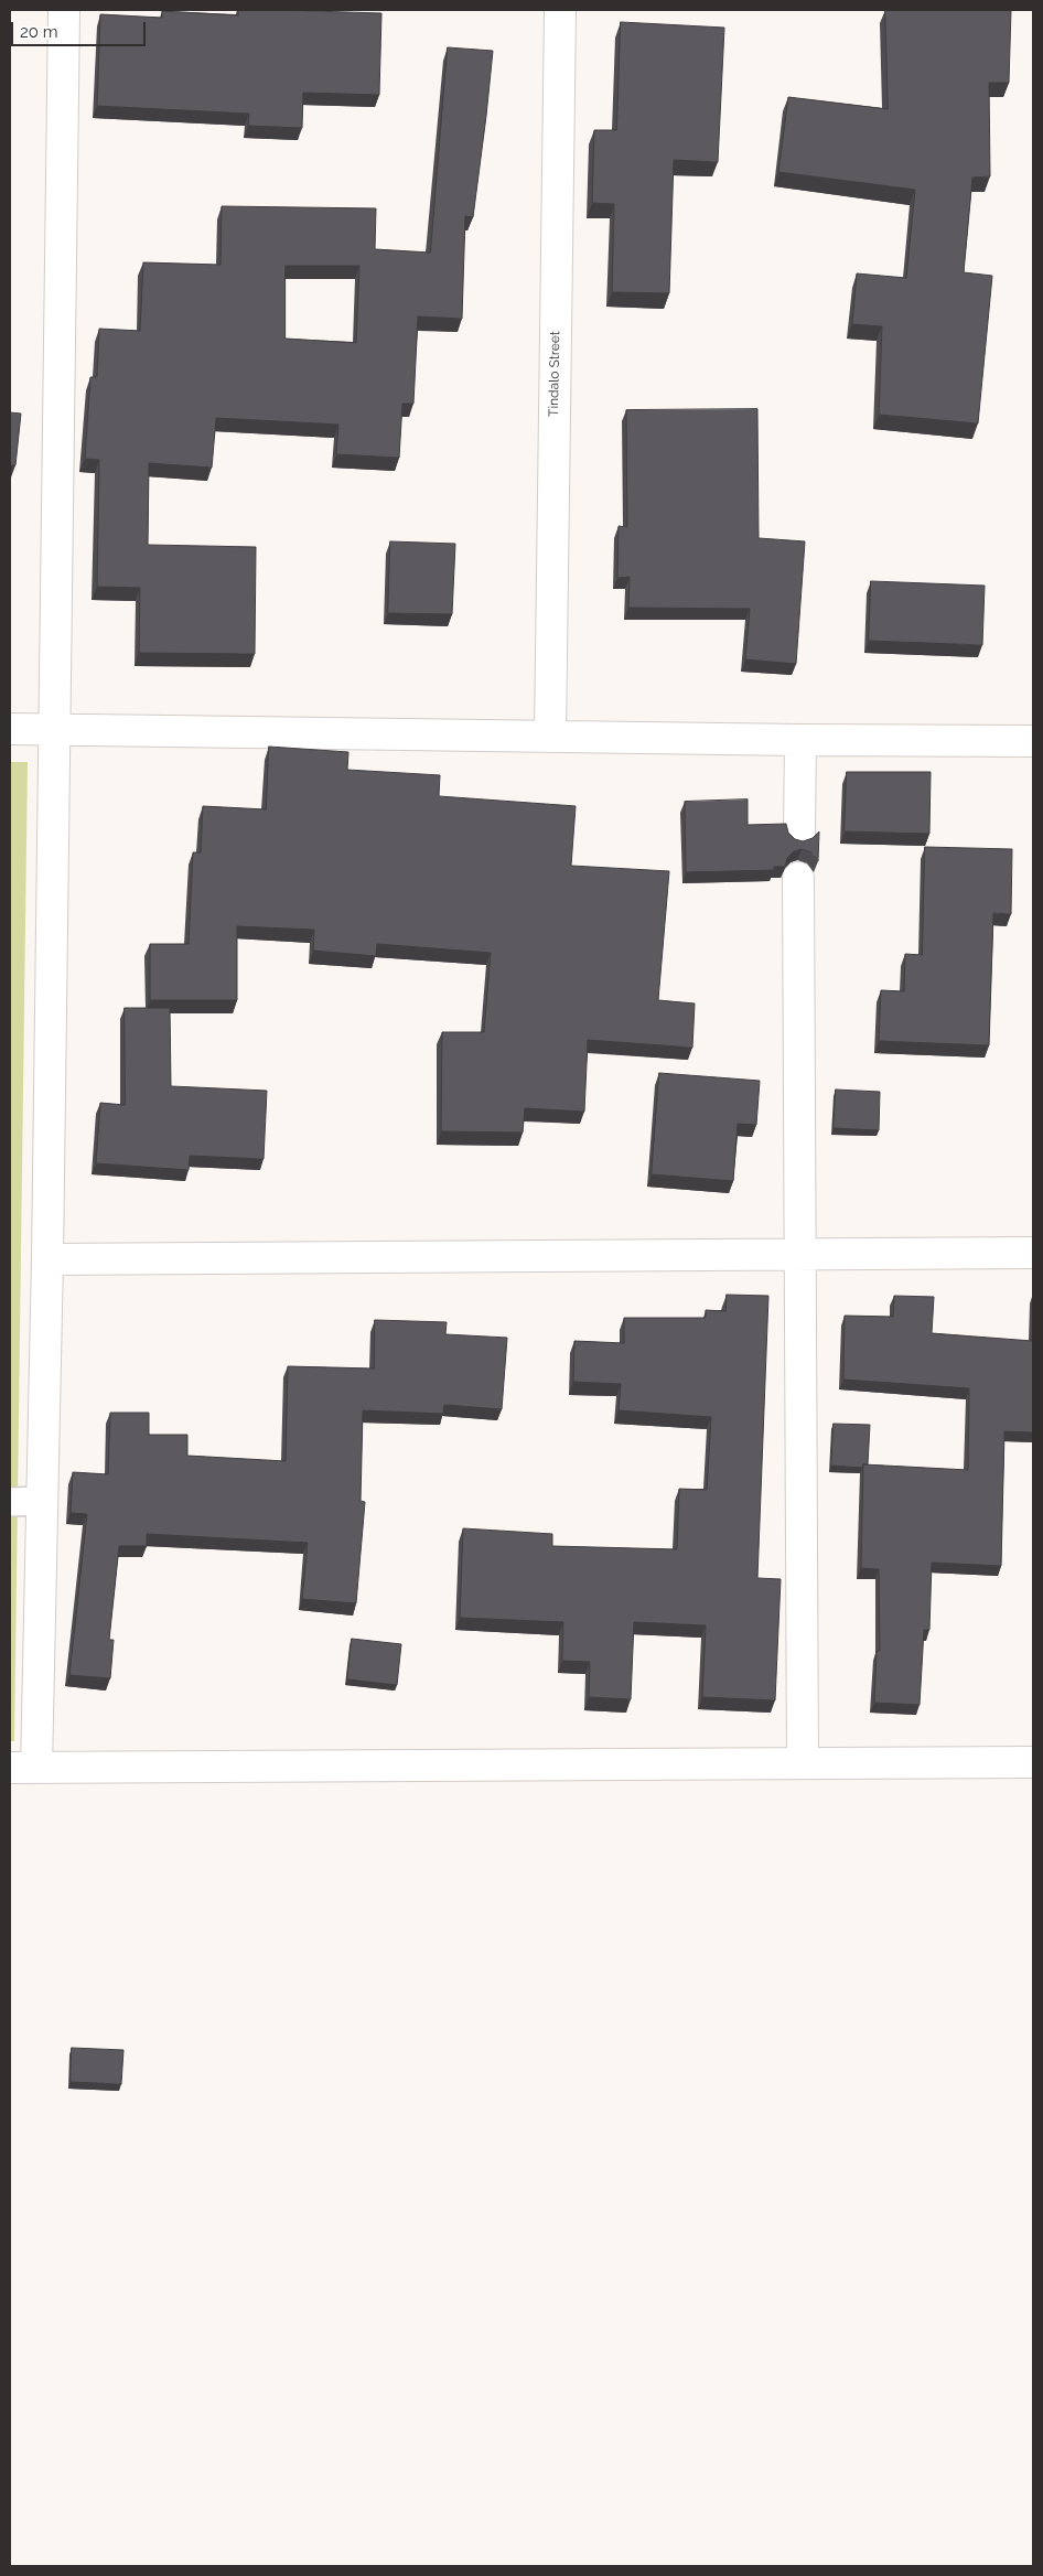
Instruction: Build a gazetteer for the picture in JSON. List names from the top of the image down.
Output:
{
  "streets": {
    "street": ["Tindalo Street"]
  },
  "scale_bar": "20 m"
}
